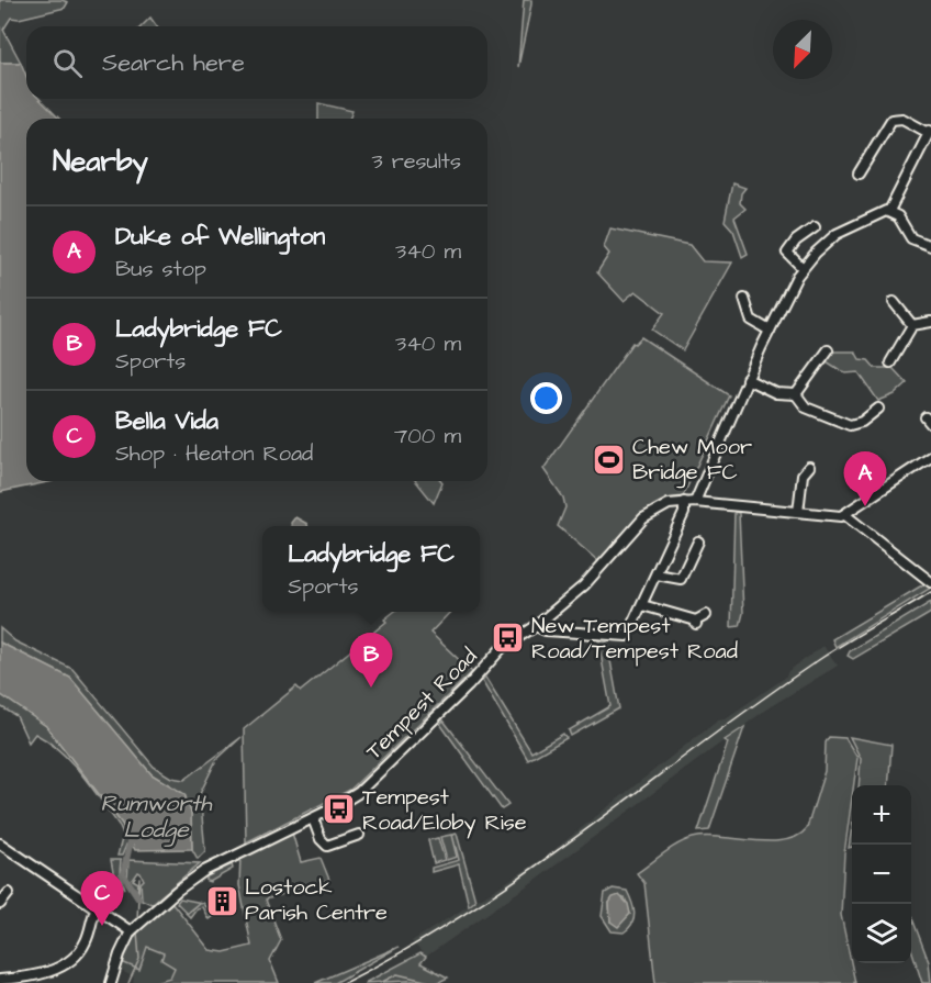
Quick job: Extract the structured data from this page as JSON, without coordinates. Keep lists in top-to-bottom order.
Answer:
{
  "streets": {
    "street": ["Tempest Road"]
  },
  "water": ["Rumworth Lodge"],
  "places": {
    "sports": ["Chew Moor Bridge FC"],
    "bus stop": ["New Tempest Road/Tempest Road", "Tempest Road/Eloby Rise"],
    "building": ["Lostock Parish Centre"]
  },
  "north": "bottom left",
  "page": {
    "search": "Search here",
    "heading": ["Nearby", "3 results"],
    "list": [
      {
        "mark": "A",
        "name": "Duke of Wellington",
        "note": "Bus stop",
        "value": "340 m"
      },
      {
        "mark": "B",
        "name": "Ladybridge FC",
        "note": "Sports",
        "value": "340 m"
      },
      {
        "mark": "C",
        "name": "Bella Vida",
        "note": "Shop · Heaton Road",
        "value": "700 m"
      }
    ],
    "pins": ["A", "B", "C"],
    "popup": ["Ladybridge FC", "Sports"],
    "map_buttons": ["+", "−"]
  }
}
